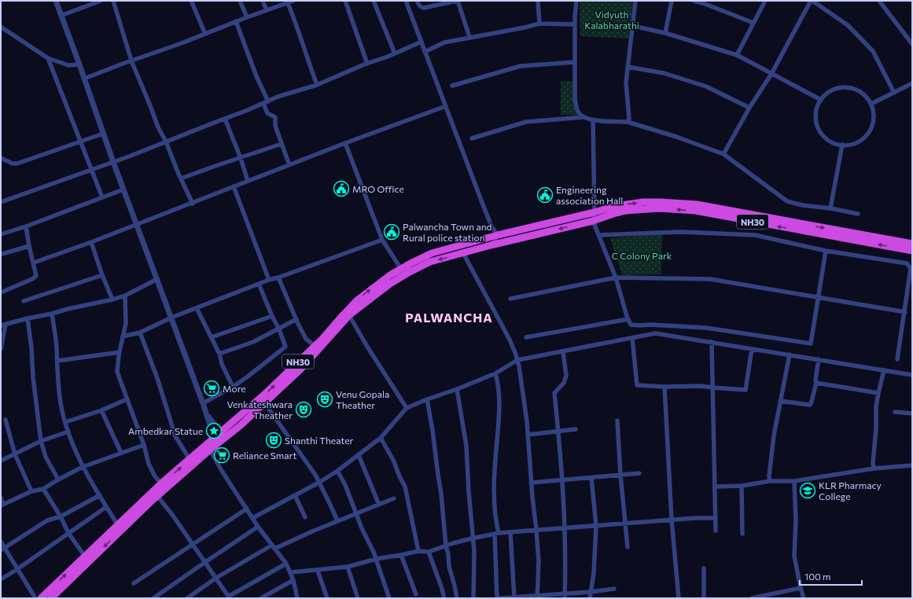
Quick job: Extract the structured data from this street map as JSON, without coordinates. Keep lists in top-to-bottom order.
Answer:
{
  "streets": {
    "highway": ["NH30"]
  },
  "districts": ["PALWANCHA"],
  "parks": ["Vidyuth Kalabharathi", "C Colony Park"],
  "places": {
    "public building": ["MRO Office", "Engineering association Hall", "Palwancha Town and Rural police station"],
    "supermarket": ["More", "Reliance Smart"],
    "theatre": ["Venu Gopala Theather", "Venkateshwara Theather", "Shanthi Theater"],
    "place": ["Ambedkar Statue"],
    "school or university": ["KLR Pharmacy College"]
  },
  "scale_bar": "100 m"
}
